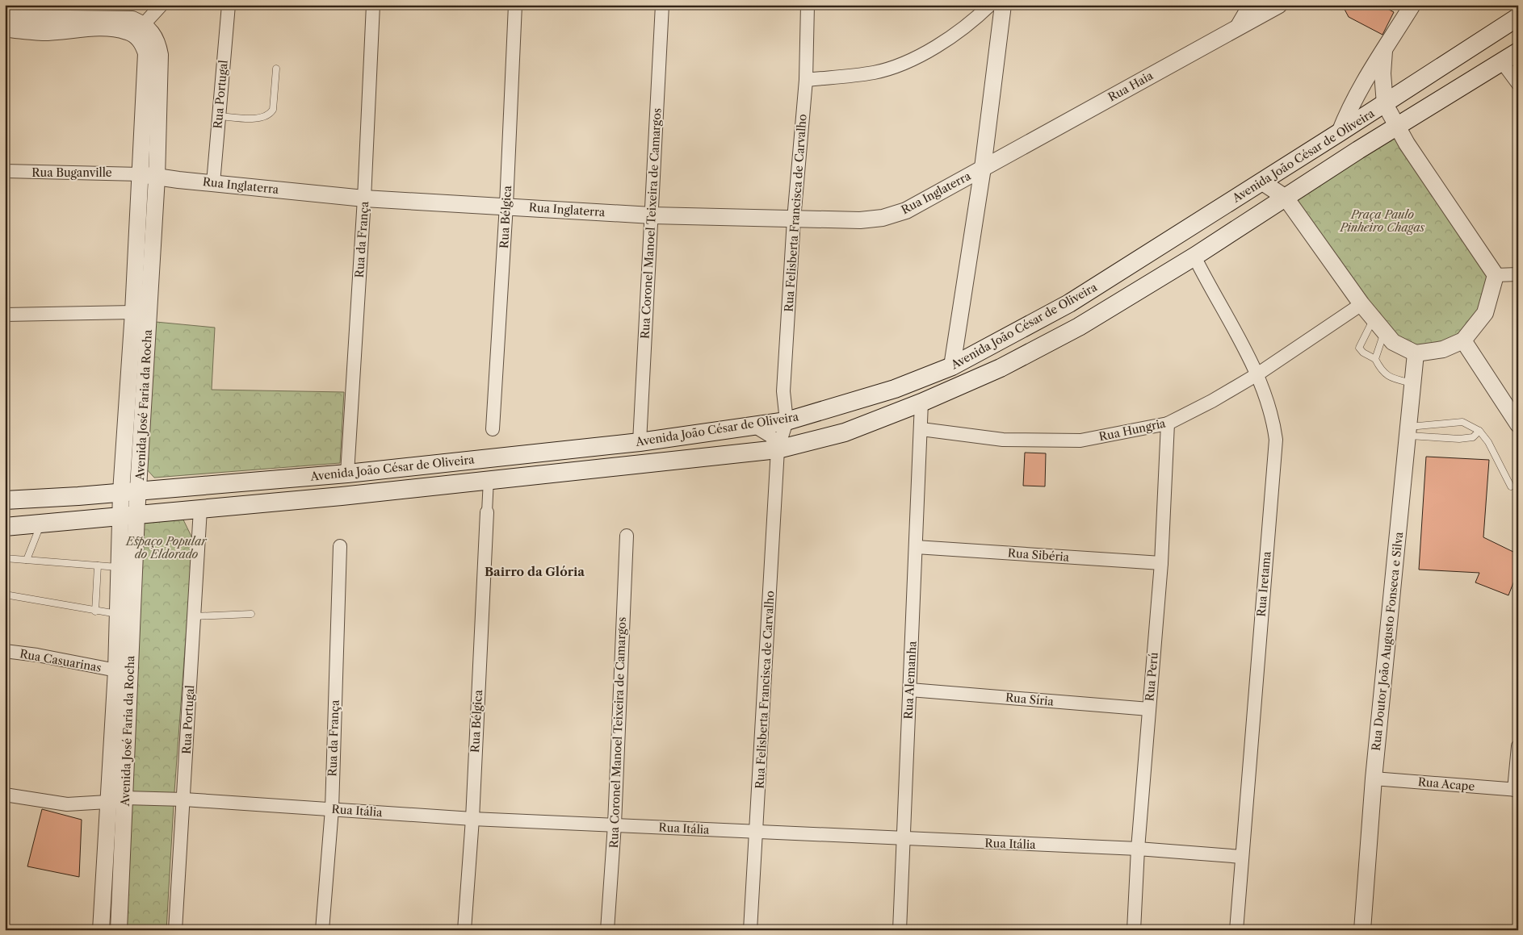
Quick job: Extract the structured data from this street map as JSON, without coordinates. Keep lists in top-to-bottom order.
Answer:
{
  "streets": {
    "main road": ["Avenida João César de Oliveira"],
    "street": [
      "Rua Haia",
      "Rua Portugal",
      "Rua Buganville",
      "Rua Inglaterra",
      "Rua Felisberta Francisca de Carvalho",
      "Rua Bélgica",
      "Rua Coronel Manoel Teixeira de Camargos",
      "Rua da França",
      "Avenida José Faria da Rocha",
      "Rua Hungria",
      "Rua Sibéria",
      "Rua Iretama",
      "Rua Doutor João Augusto Fonseca e Silva",
      "Rua Casuarinas",
      "Rua Perú",
      "Rua Alemanha",
      "Rua Síria",
      "Rua Acape",
      "Rua Itália"
    ]
  },
  "crossings": [
    ["Rua Haia", "Rua Inglaterra"],
    ["Rua Portugal", "Avenida João César de Oliveira"],
    ["Rua Portugal", "Rua Inglaterra"],
    ["Rua Portugal", "Rua Itália"],
    ["Avenida João César de Oliveira", "Rua Felisberta Francisca de Carvalho"],
    ["Avenida João César de Oliveira", "Rua Coronel Manoel Teixeira de Camargos"],
    ["Avenida João César de Oliveira", "Rua da França"],
    ["Avenida João César de Oliveira", "Avenida José Faria da Rocha"],
    ["Avenida João César de Oliveira", "Rua Iretama"],
    ["Rua Buganville", "Rua Inglaterra"],
    ["Rua Buganville", "Avenida José Faria da Rocha"],
    ["Rua Inglaterra", "Rua Felisberta Francisca de Carvalho"],
    ["Rua Inglaterra", "Rua Bélgica"],
    ["Rua Inglaterra", "Rua Coronel Manoel Teixeira de Camargos"],
    ["Rua Inglaterra", "Rua da França"],
    ["Rua Inglaterra", "Avenida José Faria da Rocha"],
    ["Rua Felisberta Francisca de Carvalho", "Rua Itália"],
    ["Rua Bélgica", "Rua Itália"],
    ["Rua Coronel Manoel Teixeira de Camargos", "Rua Itália"],
    ["Rua da França", "Rua Itália"],
    ["Avenida José Faria da Rocha", "Rua Casuarinas"],
    ["Avenida José Faria da Rocha", "Rua Itália"],
    ["Rua Hungria", "Rua Iretama"],
    ["Rua Hungria", "Rua Perú"],
    ["Rua Hungria", "Rua Alemanha"],
    ["Rua Sibéria", "Rua Perú"],
    ["Rua Sibéria", "Rua Alemanha"],
    ["Rua Iretama", "Rua Itália"],
    ["Rua Doutor João Augusto Fonseca e Silva", "Rua Acape"],
    ["Rua Perú", "Rua Síria"],
    ["Rua Perú", "Rua Itália"],
    ["Rua Alemanha", "Rua Síria"],
    ["Rua Alemanha", "Rua Itália"]
  ],
  "districts": ["Bairro da Glória"],
  "parks": ["Praça Paulo Pinheiro Chagas", "Espaço Popular do Eldorado"]
}
